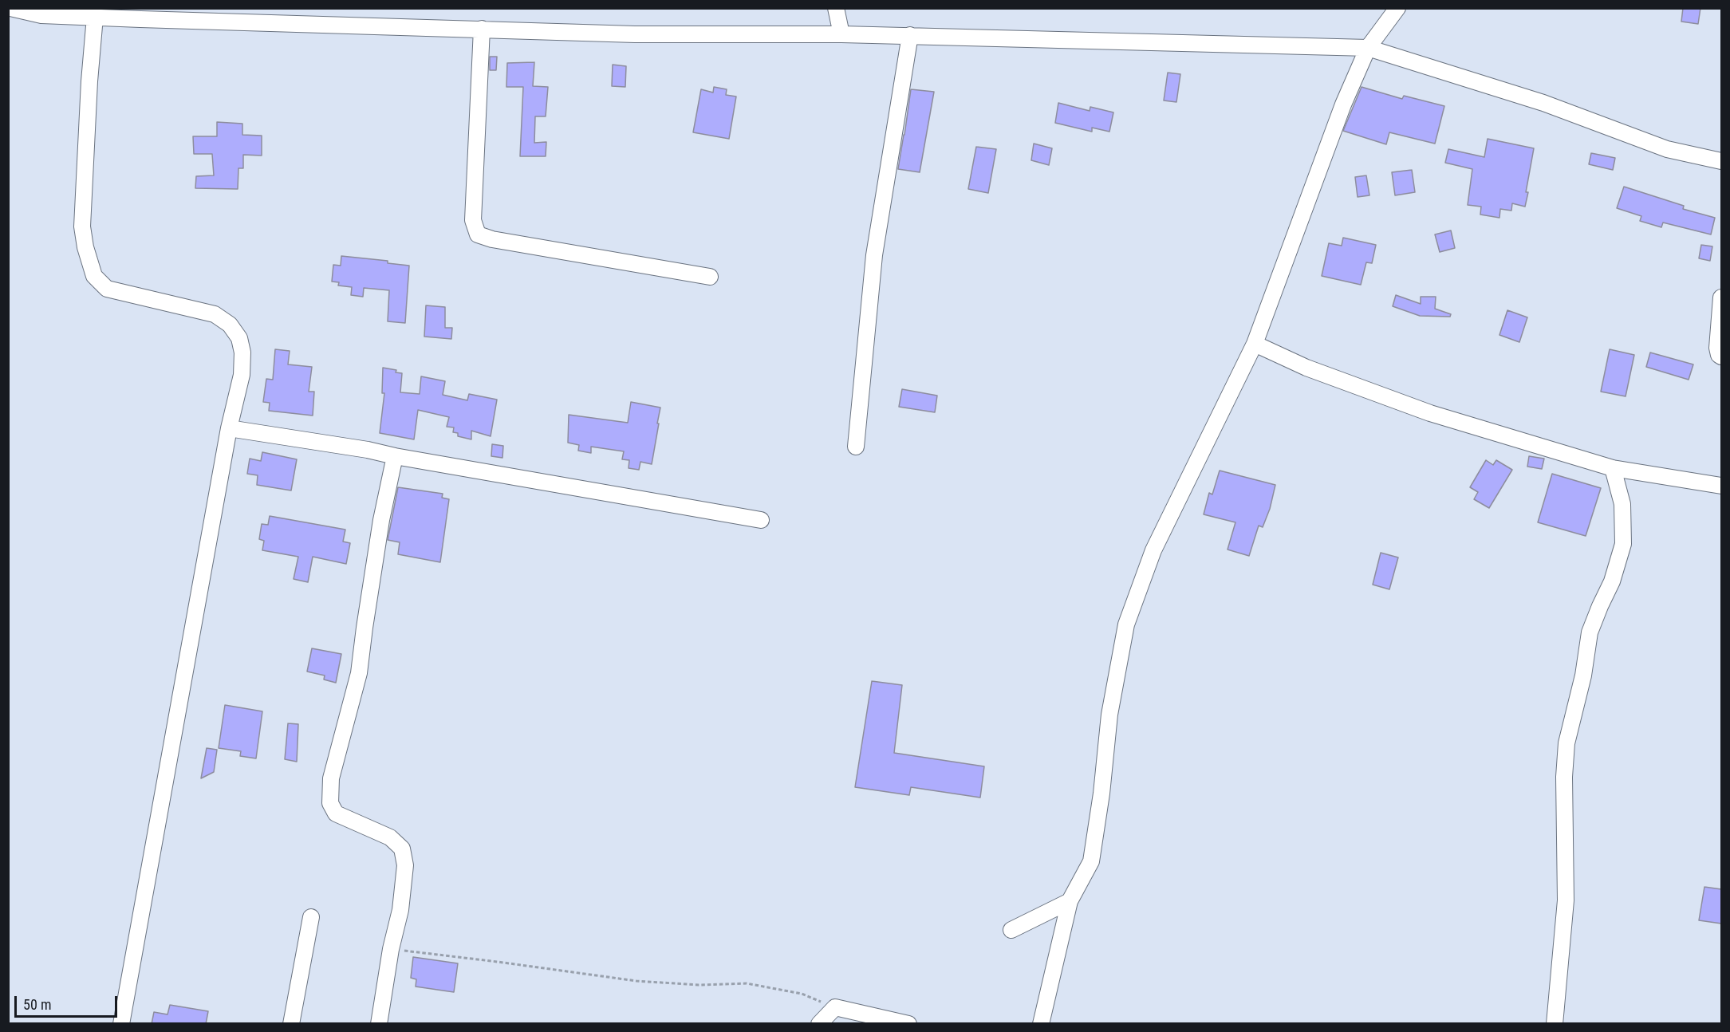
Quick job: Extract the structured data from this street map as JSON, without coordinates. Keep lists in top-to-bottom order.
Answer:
{
  "scale_bar": "50 m"
}
